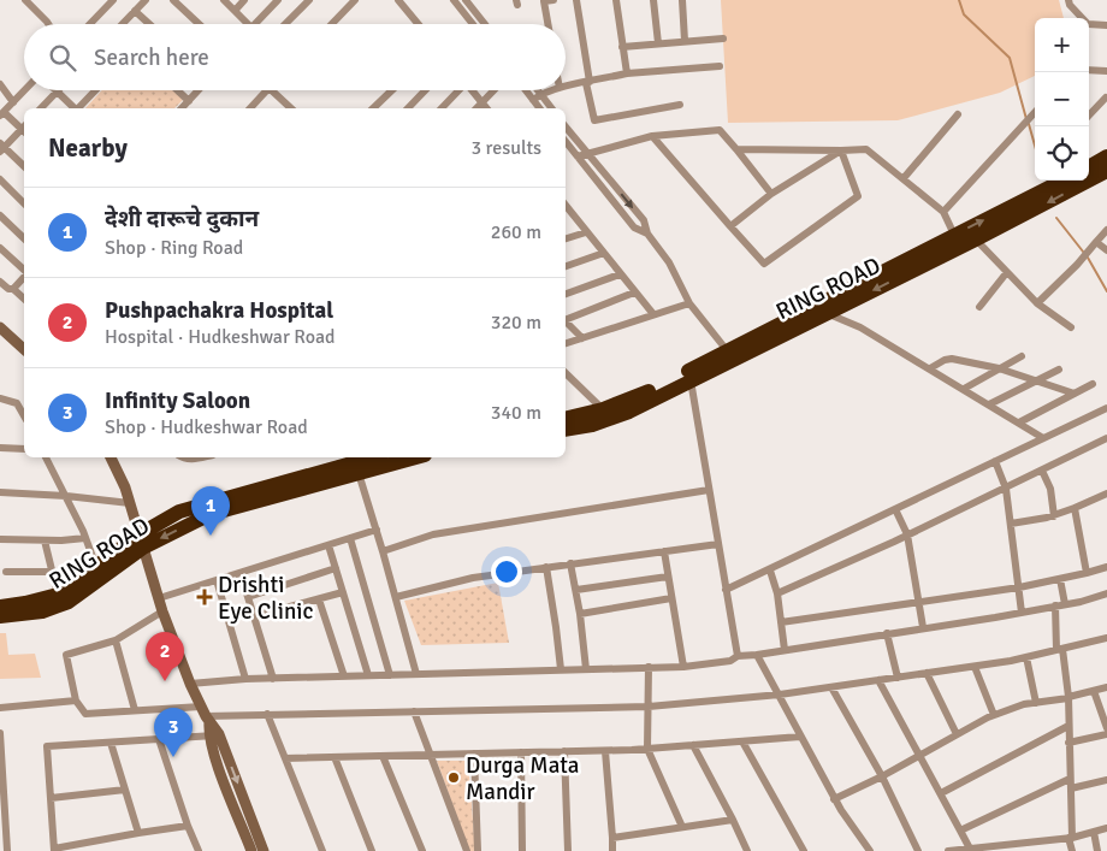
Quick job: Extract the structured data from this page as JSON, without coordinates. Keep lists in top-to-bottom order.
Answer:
{
  "streets": {
    "highway": ["RING ROAD"]
  },
  "places": {
    "health": ["Drishti Eye Clinic"],
    "other": ["Durga Mata Mandir"]
  },
  "page": {
    "map_buttons": ["+", "−"],
    "search": "Search here",
    "heading": ["Nearby", "3 results"],
    "list": [
      {
        "mark": "1",
        "name": "देशी दारूचे दुकान",
        "note": "Shop · Ring Road",
        "value": "260 m"
      },
      {
        "mark": "2",
        "name": "Pushpachakra Hospital",
        "note": "Hospital · Hudkeshwar Road",
        "value": "320 m"
      },
      {
        "mark": "3",
        "name": "Infinity Saloon",
        "note": "Shop · Hudkeshwar Road",
        "value": "340 m"
      }
    ],
    "pins": ["1", "2", "3"]
  }
}
